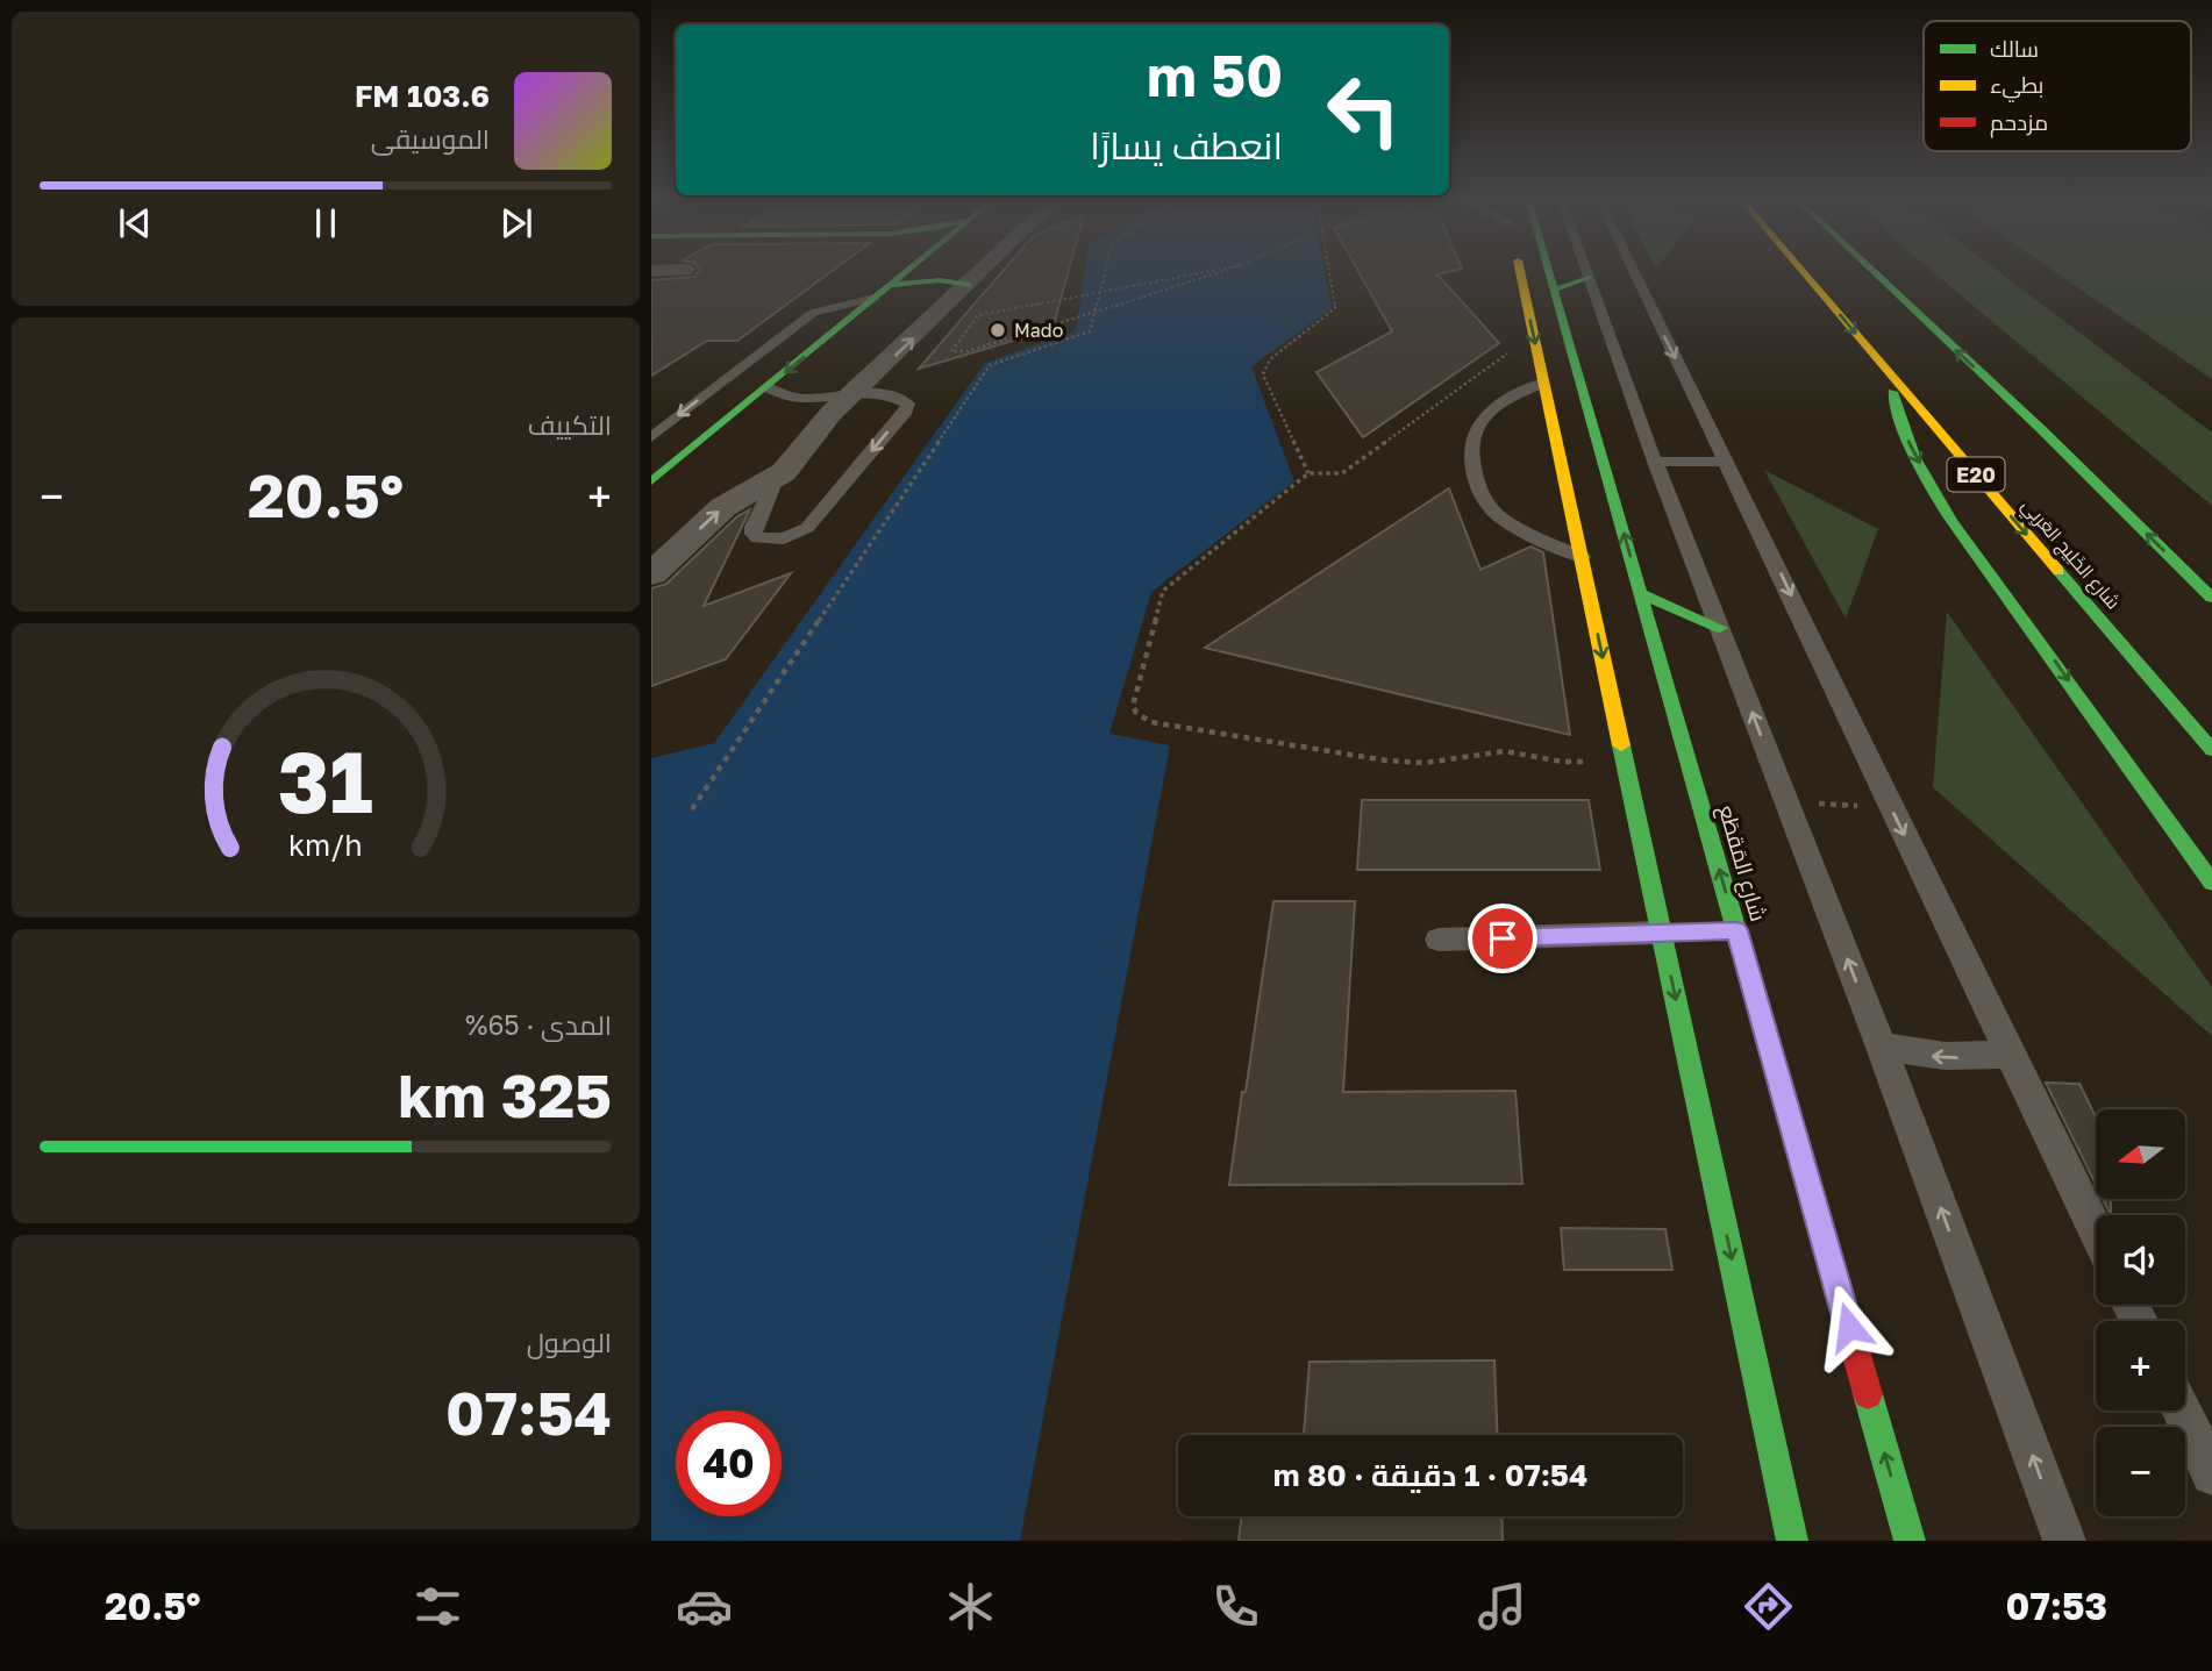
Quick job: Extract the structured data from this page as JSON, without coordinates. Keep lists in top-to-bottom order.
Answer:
{
  "streets": {
    "main road": ["E20", "شارع الخَلِيج العَربِي", "شارع المَقطَع"]
  },
  "places": ["Mado"],
  "legend": ["سالك", "بطيء", "مزدحم"],
  "north": "left",
  "page": {
    "turn": ["50 m", "انعطف يسارًا"],
    "song": ["103.6 FM", "الموسيقى"],
    "tile": [
      "التكييف",
      ["المدى · 65%", "325 km"],
      ["الوصول", "07:54"]
    ],
    "heat": ["−", "20.5°", "+"],
    "map_buttons": ["+", "−"],
    "limit": "40",
    "trip": "07:54 · 1 دقيقة · 80 m",
    "tabs": ["07:53", "20.5°"],
    "gauge": ["31", "km/h"]
  }
}
